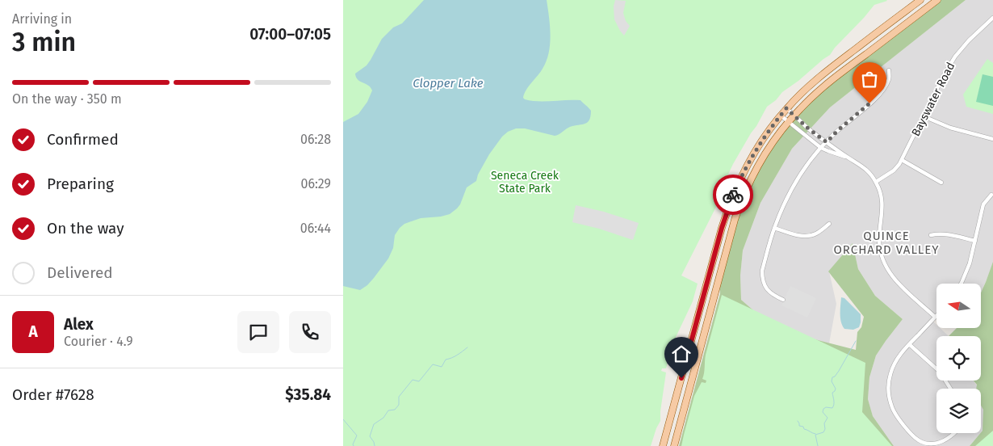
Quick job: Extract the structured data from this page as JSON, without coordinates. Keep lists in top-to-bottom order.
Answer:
{
  "streets": {
    "street": ["Bayswater Road"]
  },
  "districts": ["QUINCE ORCHARD VALLEY"],
  "water": ["Clopper Lake"],
  "parks": ["Seneca Creek State Park"],
  "north": "left",
  "page": {
    "heading": ["3 min", "Arriving in", "07:00–07:05"],
    "panel": [
      "Alex",
      "Courier · 4.9",
      "Order #7628",
      "$35.84"
    ],
    "bar": "On the way · 350 m",
    "list": [
      ["Confirmed", "06:28"],
      ["Preparing", "06:29"],
      ["On the way", "06:44"],
      "Delivered"
    ],
    "round": "A"
  }
}
